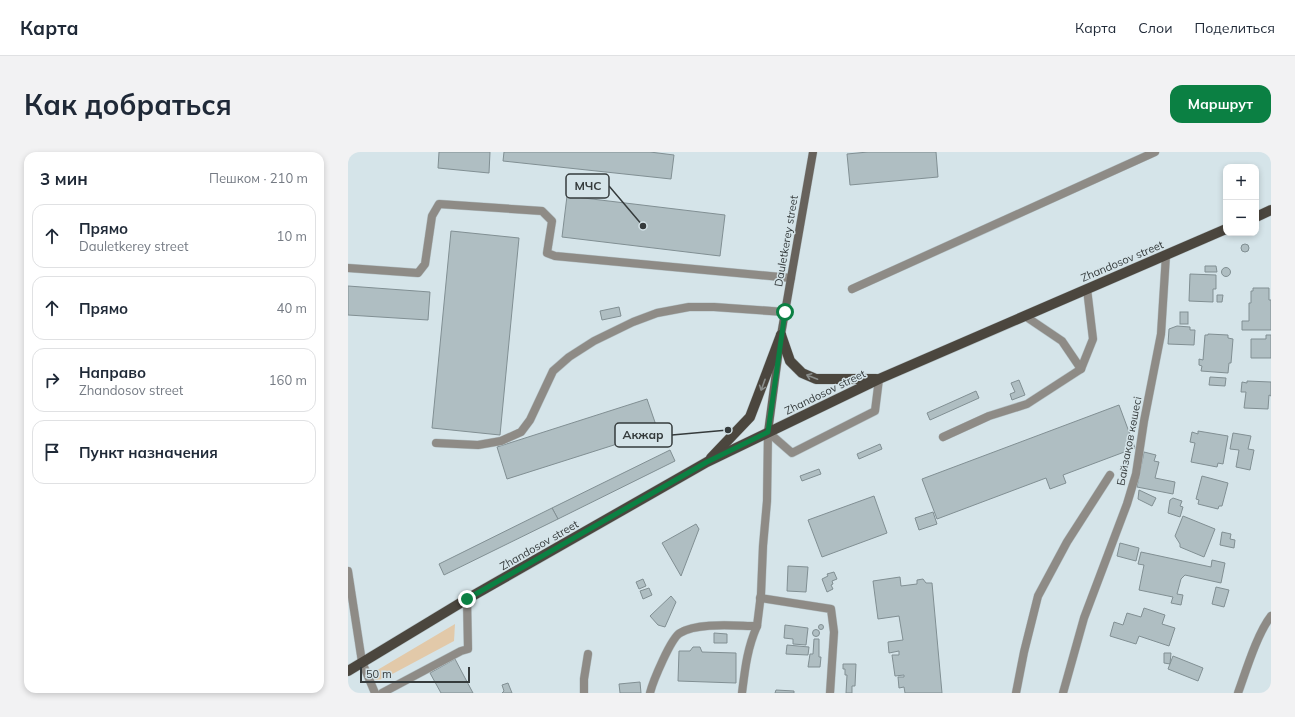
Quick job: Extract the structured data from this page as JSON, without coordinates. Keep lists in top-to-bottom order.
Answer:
{
  "streets": {
    "main road": ["Dauletkerey street", "Zhandosov street"],
    "street": ["Байзақов көшесі"]
  },
  "crossings": [
    ["Dauletkerey street", "Zhandosov street"],
    ["Zhandosov street", "Байзақов көшесі"]
  ],
  "places": ["МЧС", "Акжар"],
  "scale_bar": "50 m",
  "page": {
    "header": "Карта",
    "nav": ["Карта", "Слои", "Поделиться"],
    "buttons": "Маршрут",
    "title": "Как добраться",
    "heading": ["3 мин", "Пешком · 210 m"],
    "map_buttons": ["+", "−"],
    "list": [
      ["Прямо", "Dauletkerey street", "10 m"],
      ["Прямо", "40 m"],
      ["Направо", "Zhandosov street", "160 m"],
      "Пункт назначения"
    ],
    "scale": "50 m"
  }
}
